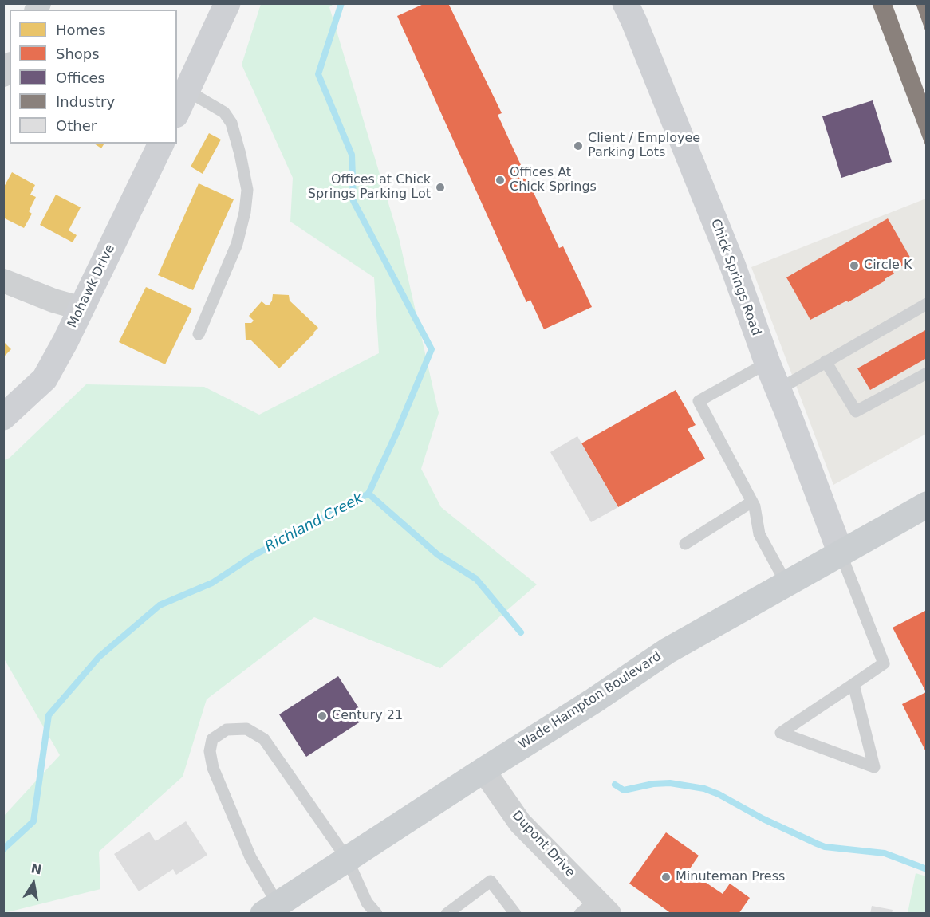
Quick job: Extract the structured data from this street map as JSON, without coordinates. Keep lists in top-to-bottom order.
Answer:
{
  "streets": {
    "main road": ["Wade Hampton Boulevard"],
    "street": ["Chick Springs Road", "Mohawk Drive", "Dupont Drive"]
  },
  "crossings": [
    ["Chick Springs Road", "Wade Hampton Boulevard"],
    ["Wade Hampton Boulevard", "Dupont Drive"]
  ],
  "water": ["Richland Creek"],
  "places": [
    "Client / Employee Parking Lots",
    "Offices At Chick Springs",
    "Offices at Chick Springs Parking Lot",
    "Circle K",
    "Century 21",
    "Minuteman Press"
  ],
  "legend": [
    "Homes",
    "Shops",
    "Offices",
    "Industry",
    "Other"
  ],
  "north": "top"
}
